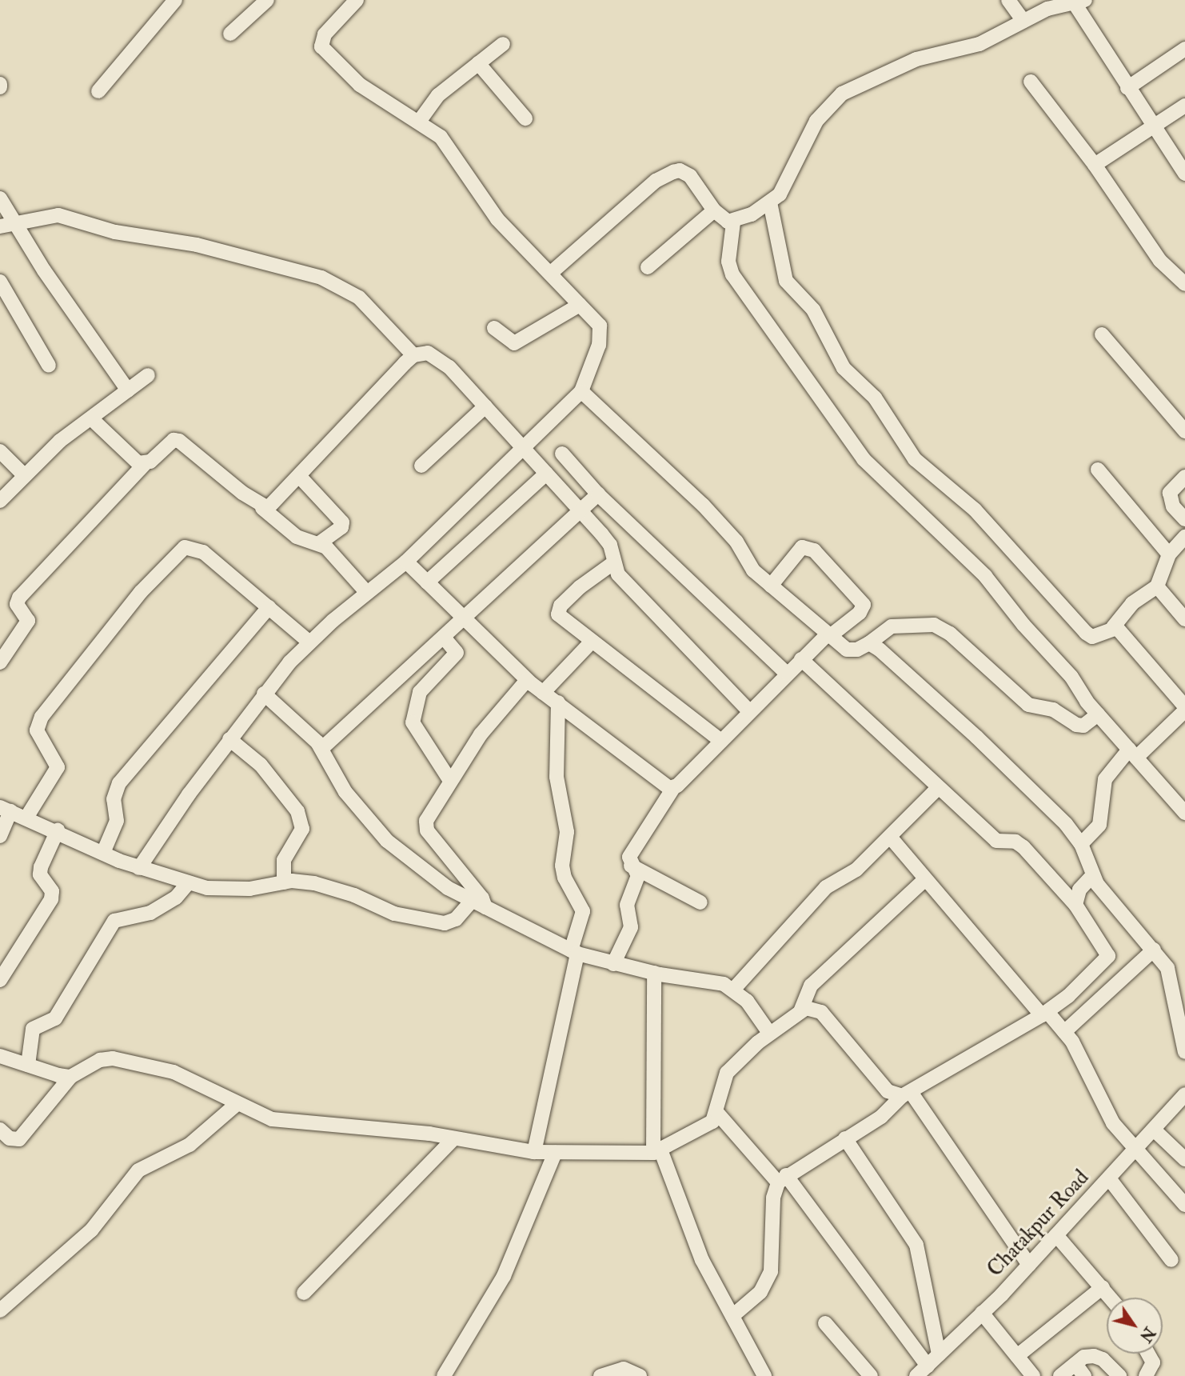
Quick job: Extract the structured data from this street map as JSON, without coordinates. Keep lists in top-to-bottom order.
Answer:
{
  "streets": {
    "street": ["Chatakpur Road"]
  },
  "north": "bottom right"
}
